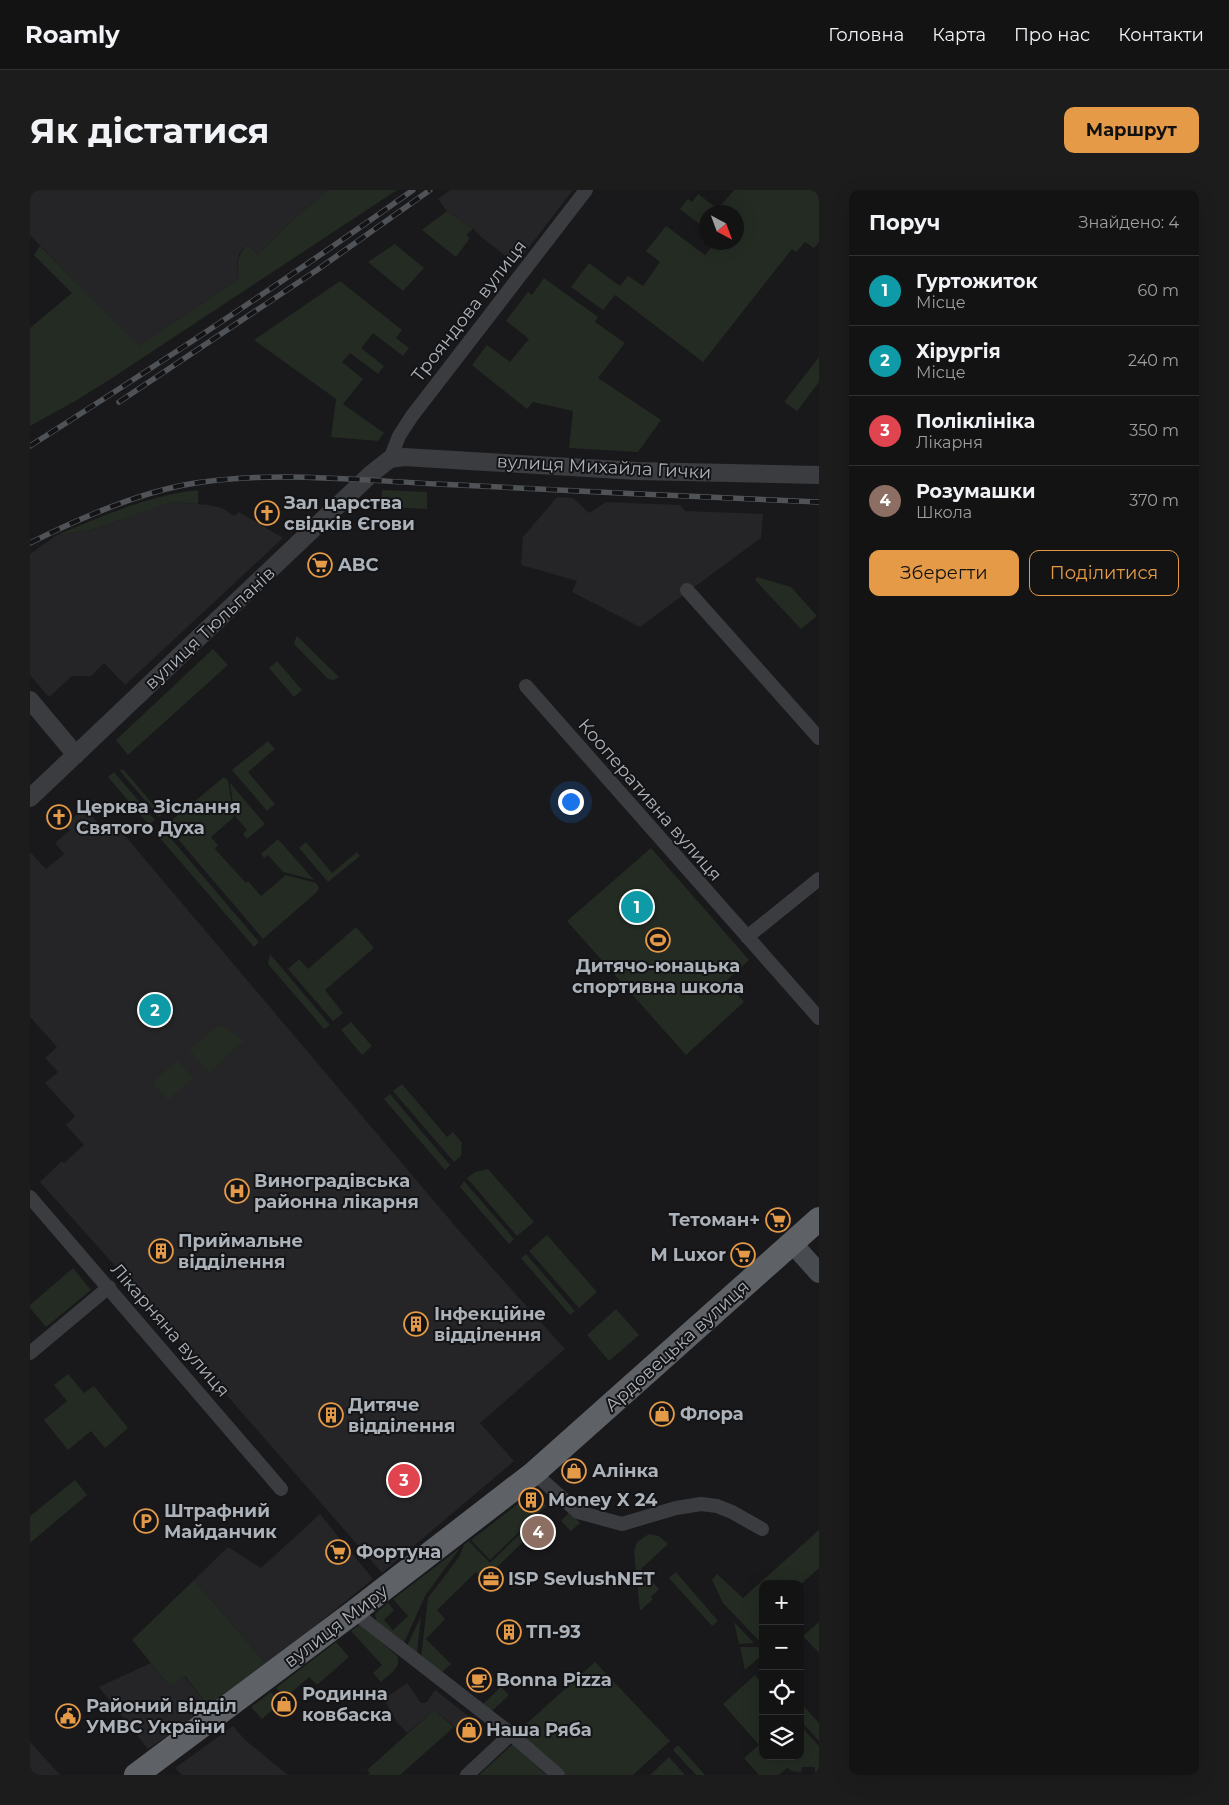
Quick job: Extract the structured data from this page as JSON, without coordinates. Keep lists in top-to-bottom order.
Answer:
{
  "streets": {
    "highway": ["Ардовецька вулиця", "вулиця Миру"],
    "street": [
      "Трояндова вулиця",
      "вулиця Михайла Гички",
      "вулиця Тюльпанів",
      "Кооперативна вулиця",
      "Лікарняна вулиця"
    ]
  },
  "crossings": [
    ["Трояндова вулиця", "вулиця Михайла Гички"],
    ["Трояндова вулиця", "вулиця Тюльпанів"],
    ["вулиця Михайла Гички", "вулиця Тюльпанів"],
    ["Ардовецька вулиця", "вулиця Миру"]
  ],
  "places": {
    "church": ["Зал царства свідків Єгови", "Церква Зіслання Святого Духа"],
    "supermarket": [
      "ABC",
      "Тетоман+",
      "M Luxor",
      "Фортуна"
    ],
    "sports": ["Дитячо-юнацька спортивна школа"],
    "hospital": ["Виноградівська районна лікарня"],
    "building": [
      "Приймальне відділення",
      "Інфекційне відділення",
      "Дитяче відділення",
      "Money X 24",
      "ТП-93"
    ],
    "shop": [
      "Флора",
      "Алінка",
      "Родинна ковбаска",
      "Наша Ряба"
    ],
    "parking": ["Штрафний Майданчик"],
    "office": ["ISP SevlushNET"],
    "cafe": ["Bonna Pizza"],
    "public building": ["Районий відділ УМВС України"]
  },
  "north": "bottom right",
  "page": {
    "header": "Roamly",
    "nav": [
      "Головна",
      "Карта",
      "Про нас",
      "Контакти"
    ],
    "buttons": [
      "Маршрут",
      ["Зберегти", "Поділитися"]
    ],
    "title": "Як дістатися",
    "heading": ["Поруч", "Знайдено: 4"],
    "list": [
      {
        "mark": "1",
        "name": "Гуртожиток",
        "note": "Місце",
        "value": "60 m"
      },
      {
        "mark": "2",
        "name": "Хірургія",
        "note": "Місце",
        "value": "240 m"
      },
      {
        "mark": "3",
        "name": "Поліклініка",
        "note": "Лікарня",
        "value": "350 m"
      },
      {
        "mark": "4",
        "name": "Розумашки",
        "note": "Школа",
        "value": "370 m"
      }
    ],
    "pins": [
      "1",
      "2",
      "3",
      "4"
    ],
    "map_buttons": ["+", "−"]
  }
}
